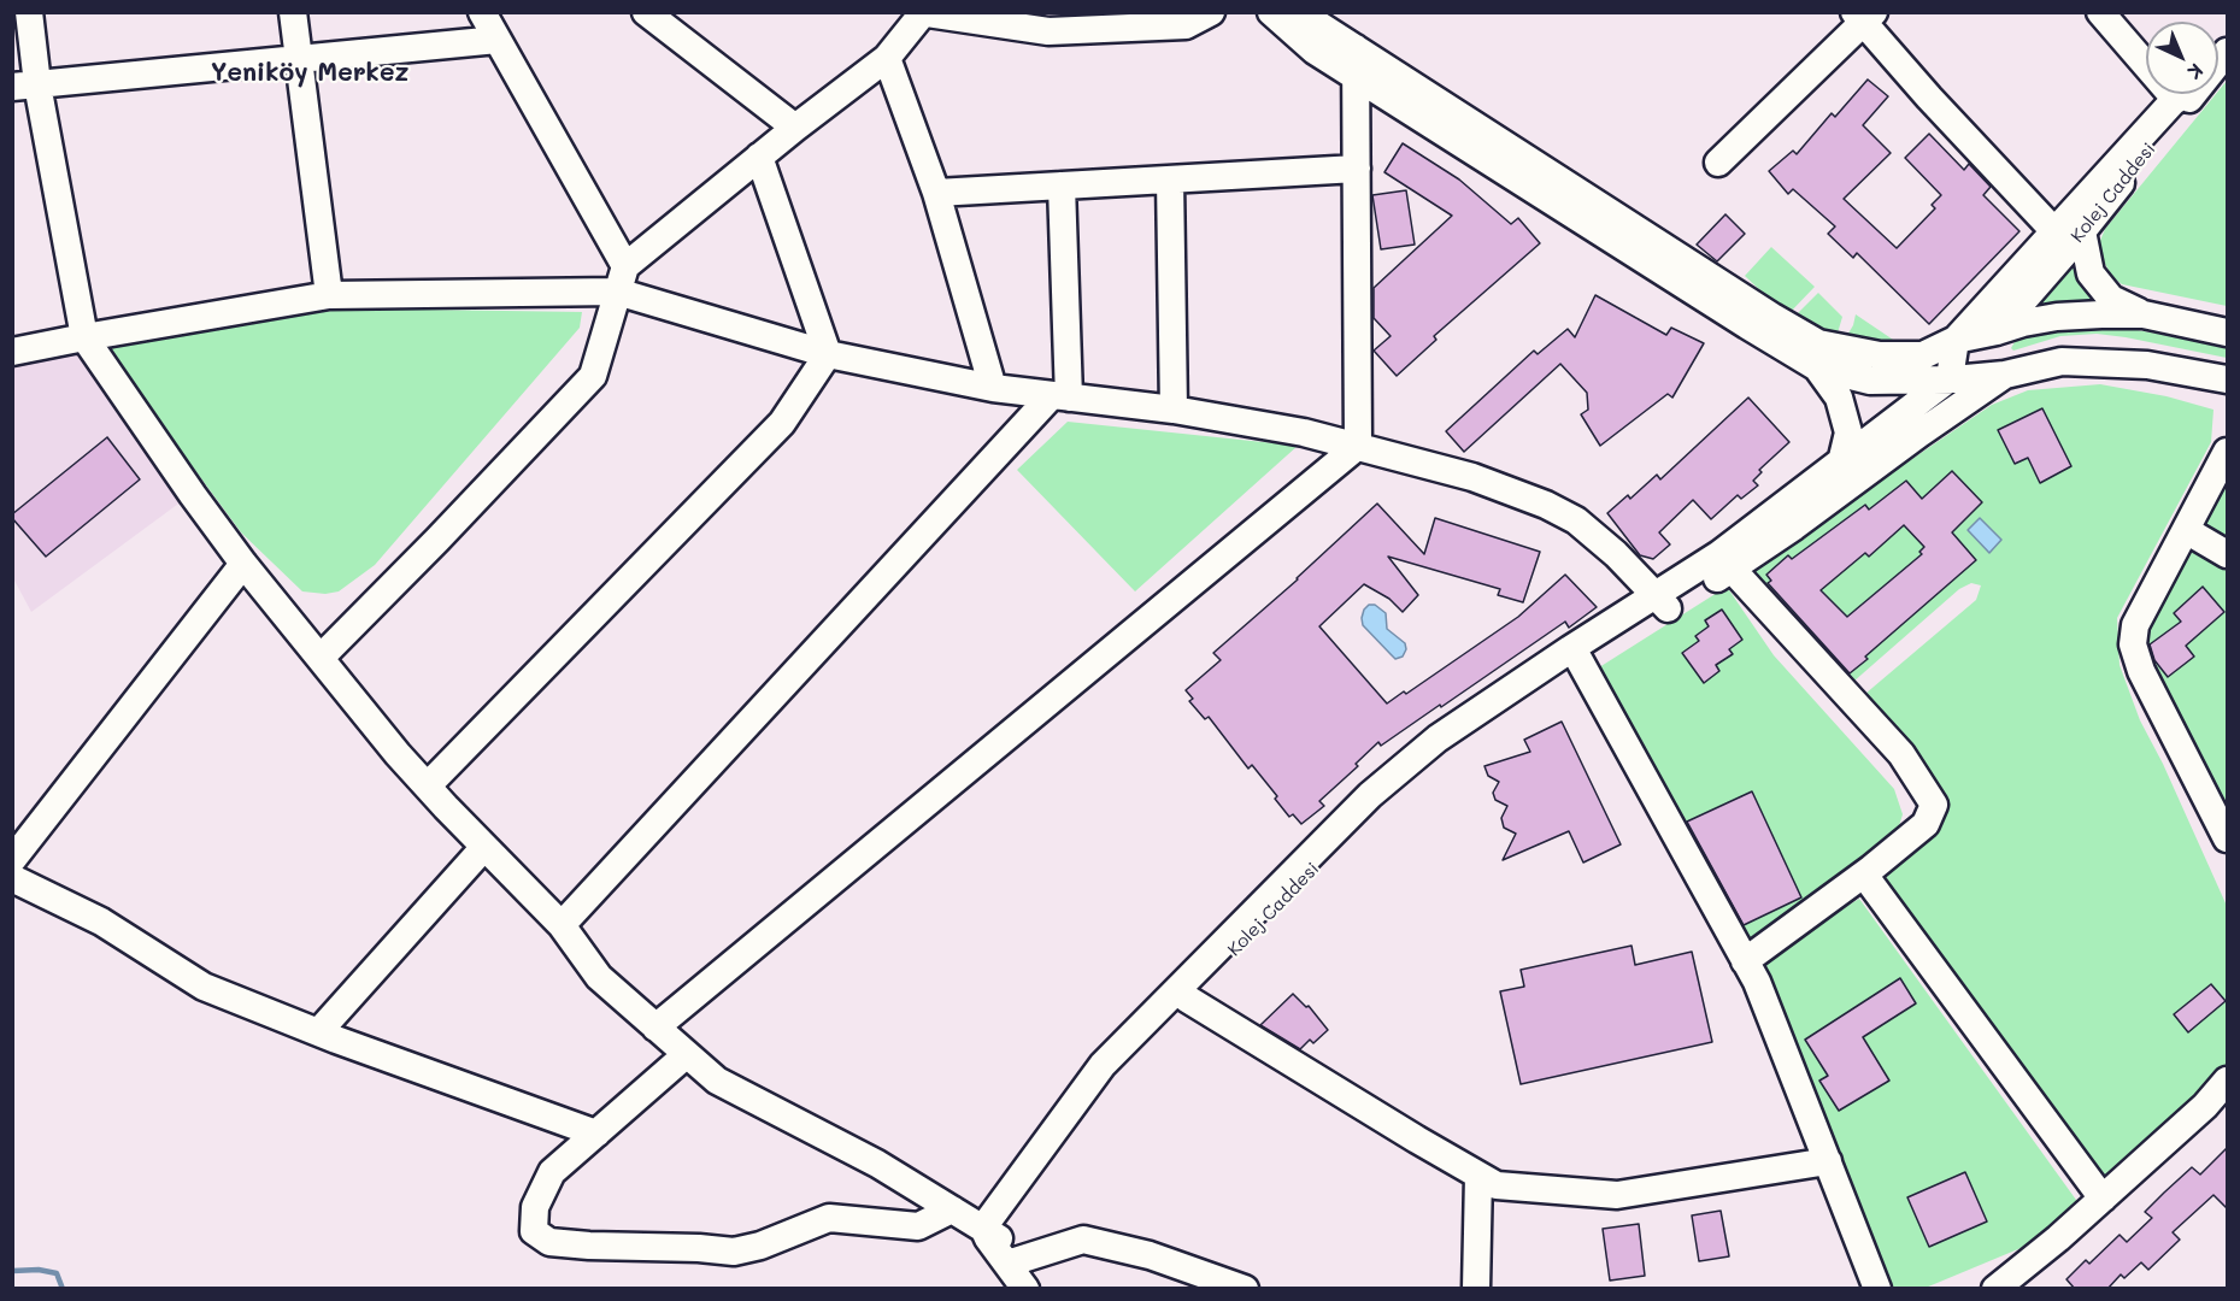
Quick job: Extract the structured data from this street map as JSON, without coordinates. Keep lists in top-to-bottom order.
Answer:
{
  "streets": {
    "street": ["Kolej Caddesi"]
  },
  "districts": ["Yeniköy Merkez"],
  "north": "bottom right"
}
